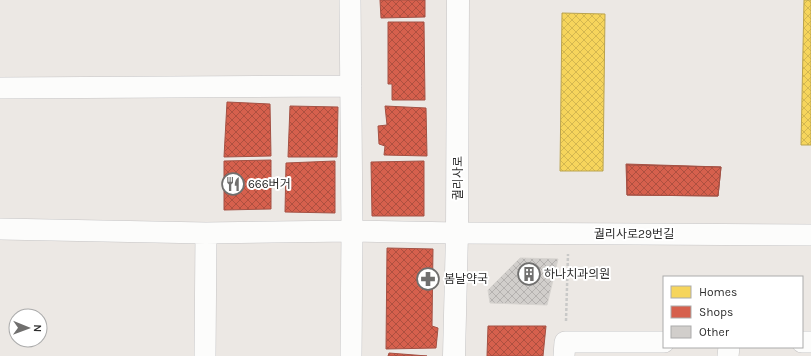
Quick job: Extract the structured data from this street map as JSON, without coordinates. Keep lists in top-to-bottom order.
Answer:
{
  "streets": {
    "street": ["궐리사로", "궐리사로29번길"]
  },
  "crossings": [
    ["궐리사로", "궐리사로29번길"]
  ],
  "places": {
    "restaurant": ["666버거"],
    "building": ["하나치과의원"],
    "pharmacy": ["봄날약국"]
  },
  "legend": ["Homes", "Shops", "Other"],
  "north": "right"
}
